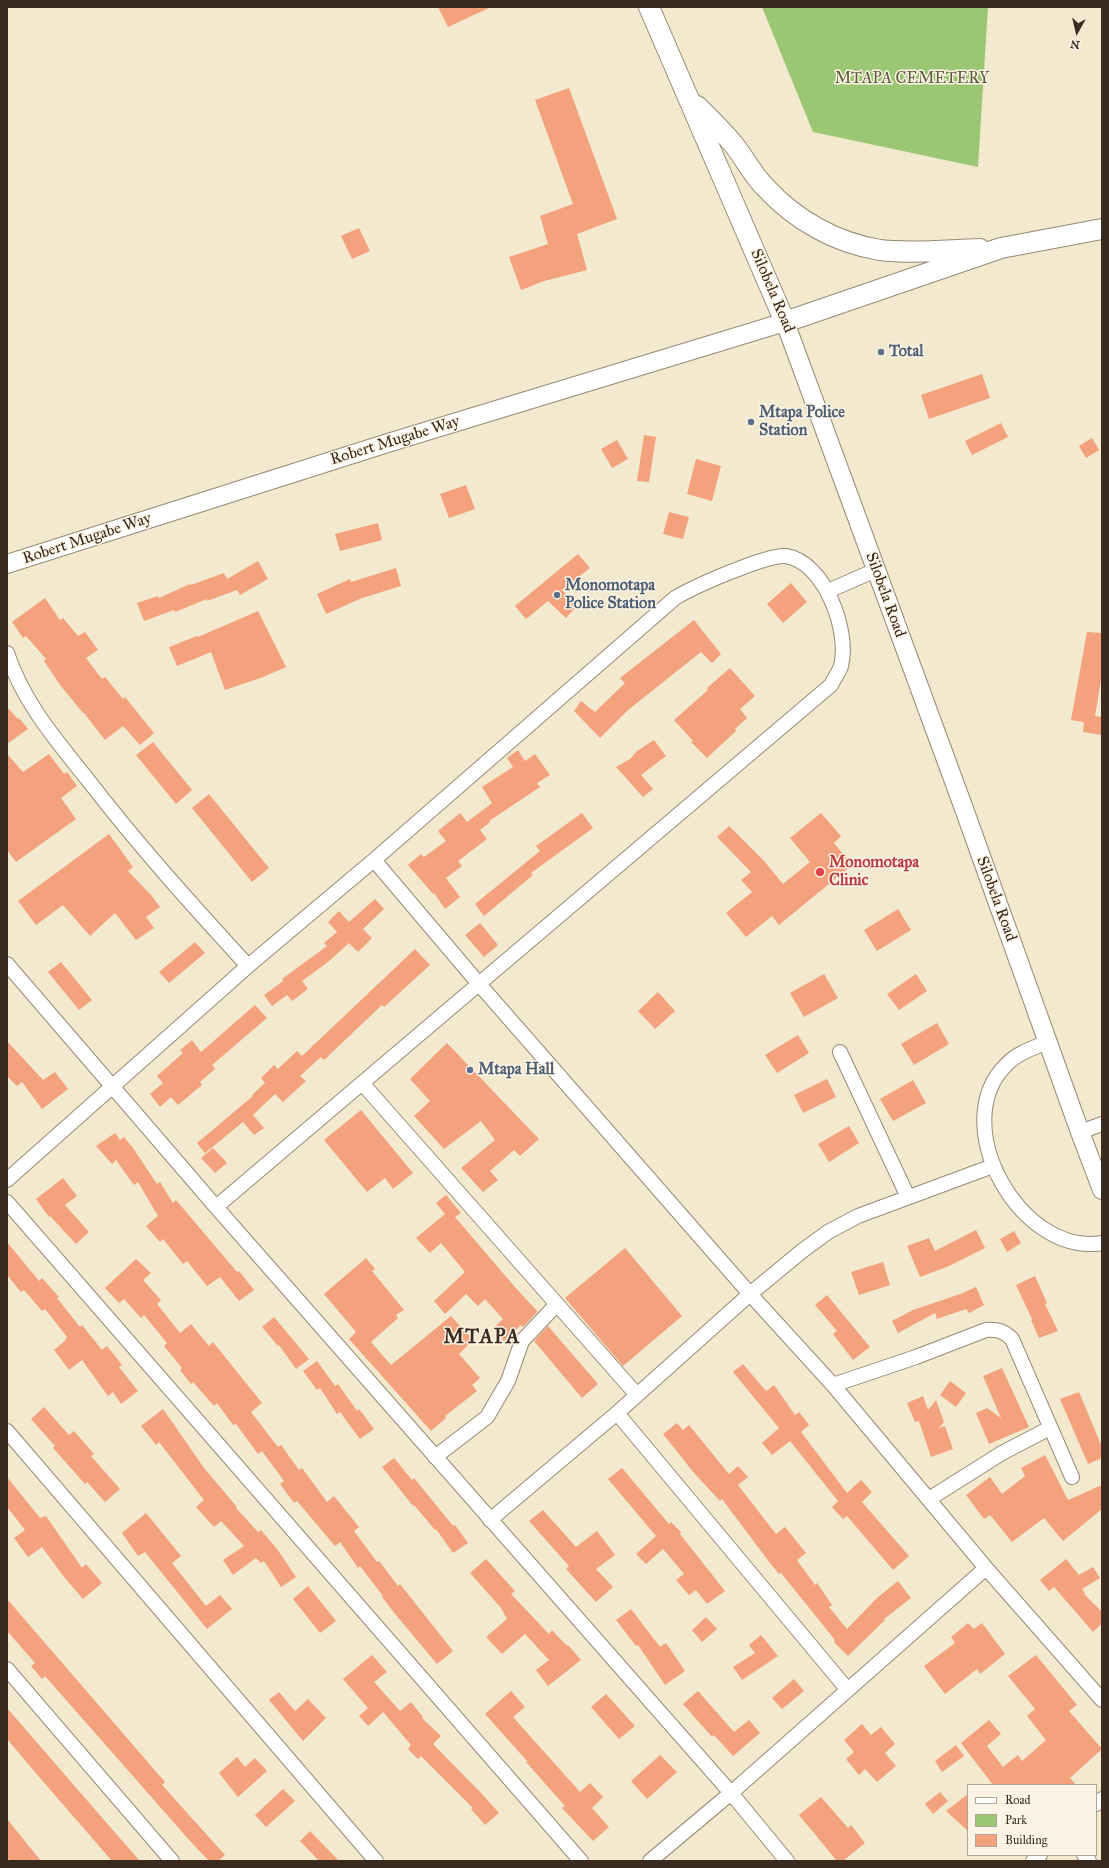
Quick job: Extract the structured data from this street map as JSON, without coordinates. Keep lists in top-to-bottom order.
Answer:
{
  "streets": {
    "main road": ["Silobela Road"],
    "street": ["Robert Mugabe Way"]
  },
  "crossings": [
    ["Silobela Road", "Robert Mugabe Way"]
  ],
  "districts": ["MTAPA"],
  "parks": ["MTAPA CEMETERY"],
  "places": [
    "Total",
    "Mtapa Police Station",
    "Monomotapa Police Station",
    "Monomotapa Clinic",
    "Mtapa Hall"
  ],
  "legend": ["Road", "Park", "Building"],
  "north": "bottom"
}
